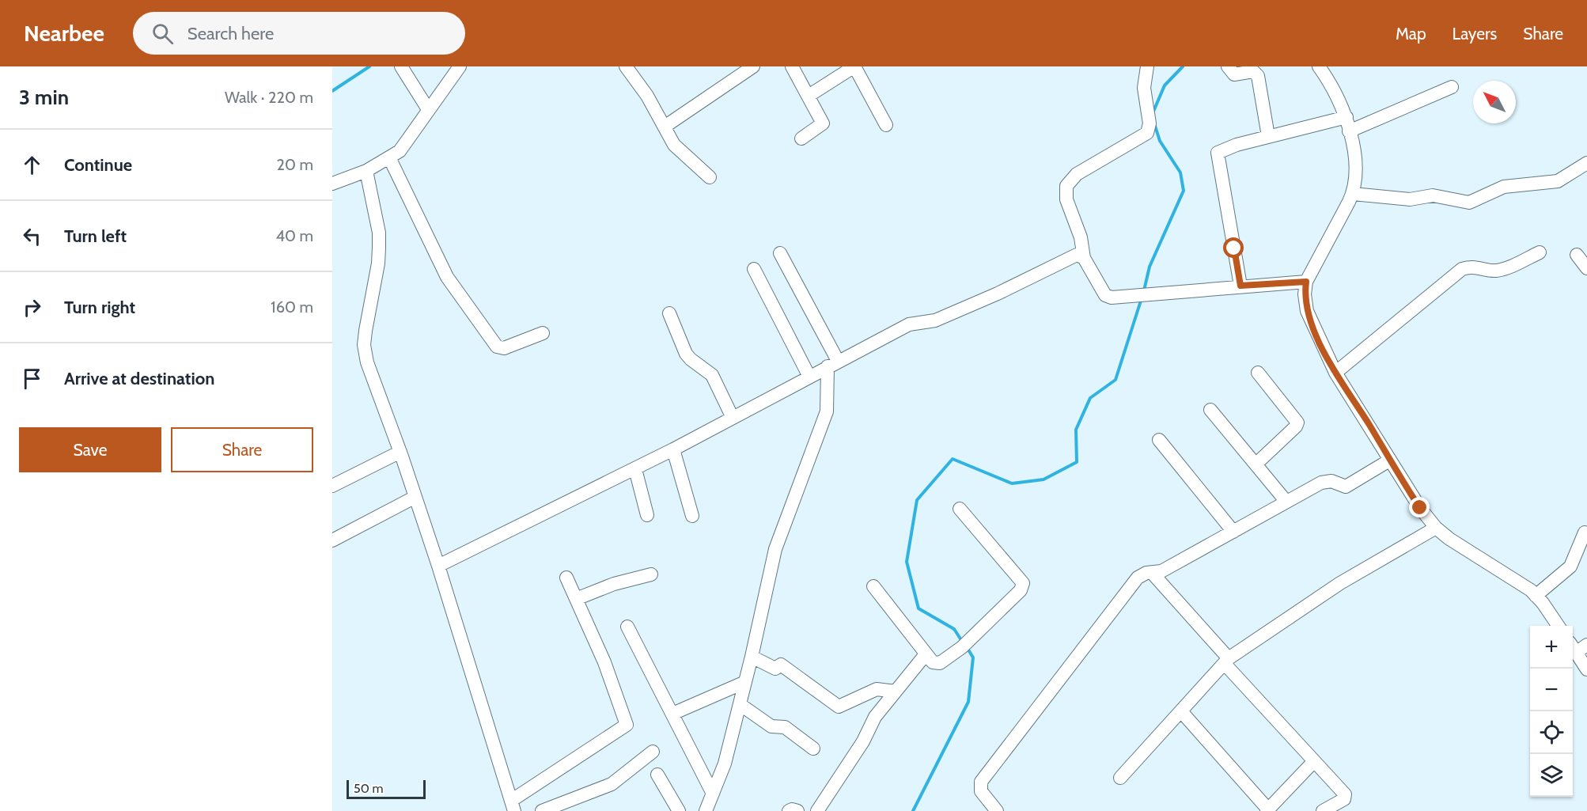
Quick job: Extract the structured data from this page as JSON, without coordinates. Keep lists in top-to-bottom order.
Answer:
{
  "scale_bar": "50 m",
  "north": "top left",
  "page": {
    "header": "Nearbee",
    "search": "Search here",
    "nav": ["Map", "Layers", "Share"],
    "heading": ["3 min", "Walk · 220 m"],
    "list": [
      ["Continue", "20 m"],
      ["Turn left", "40 m"],
      ["Turn right", "160 m"],
      "Arrive at destination"
    ],
    "buttons": ["Save", "Share"],
    "map_buttons": ["+", "−"],
    "scale": "50 m"
  }
}
